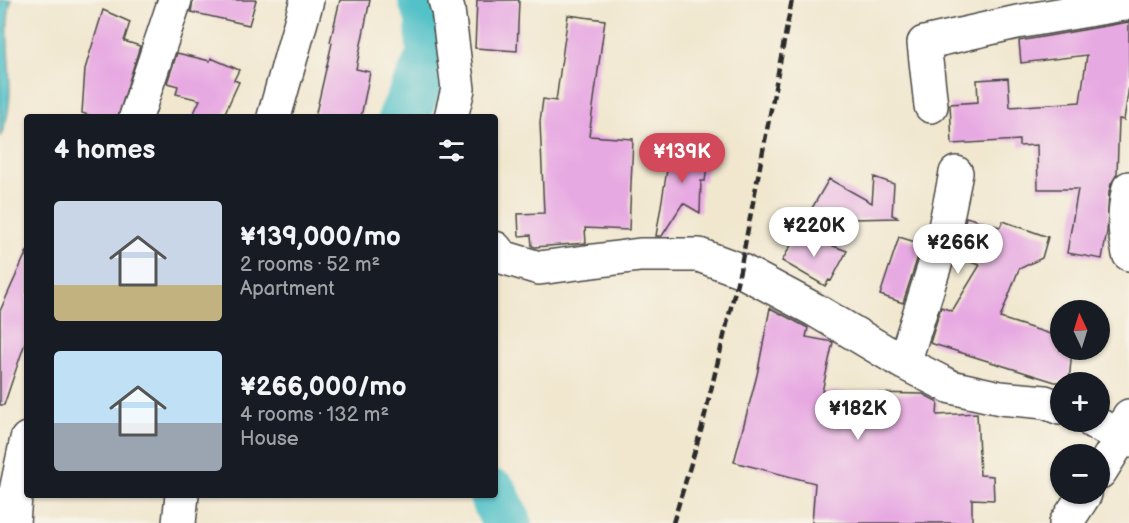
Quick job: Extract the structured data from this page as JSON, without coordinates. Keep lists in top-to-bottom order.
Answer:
{
  "north": "top",
  "page": {
    "heading": "4 homes",
    "price": [
      "¥139K",
      "¥220K",
      "¥266K",
      "¥182K"
    ],
    "list": [
      {
        "name": "¥139,000/mo",
        "note": "2 rooms · 52 m² · Apartment"
      },
      {
        "name": "¥266,000/mo",
        "note": "4 rooms · 132 m² · House"
      }
    ],
    "map_buttons": ["+", "−"]
  }
}
